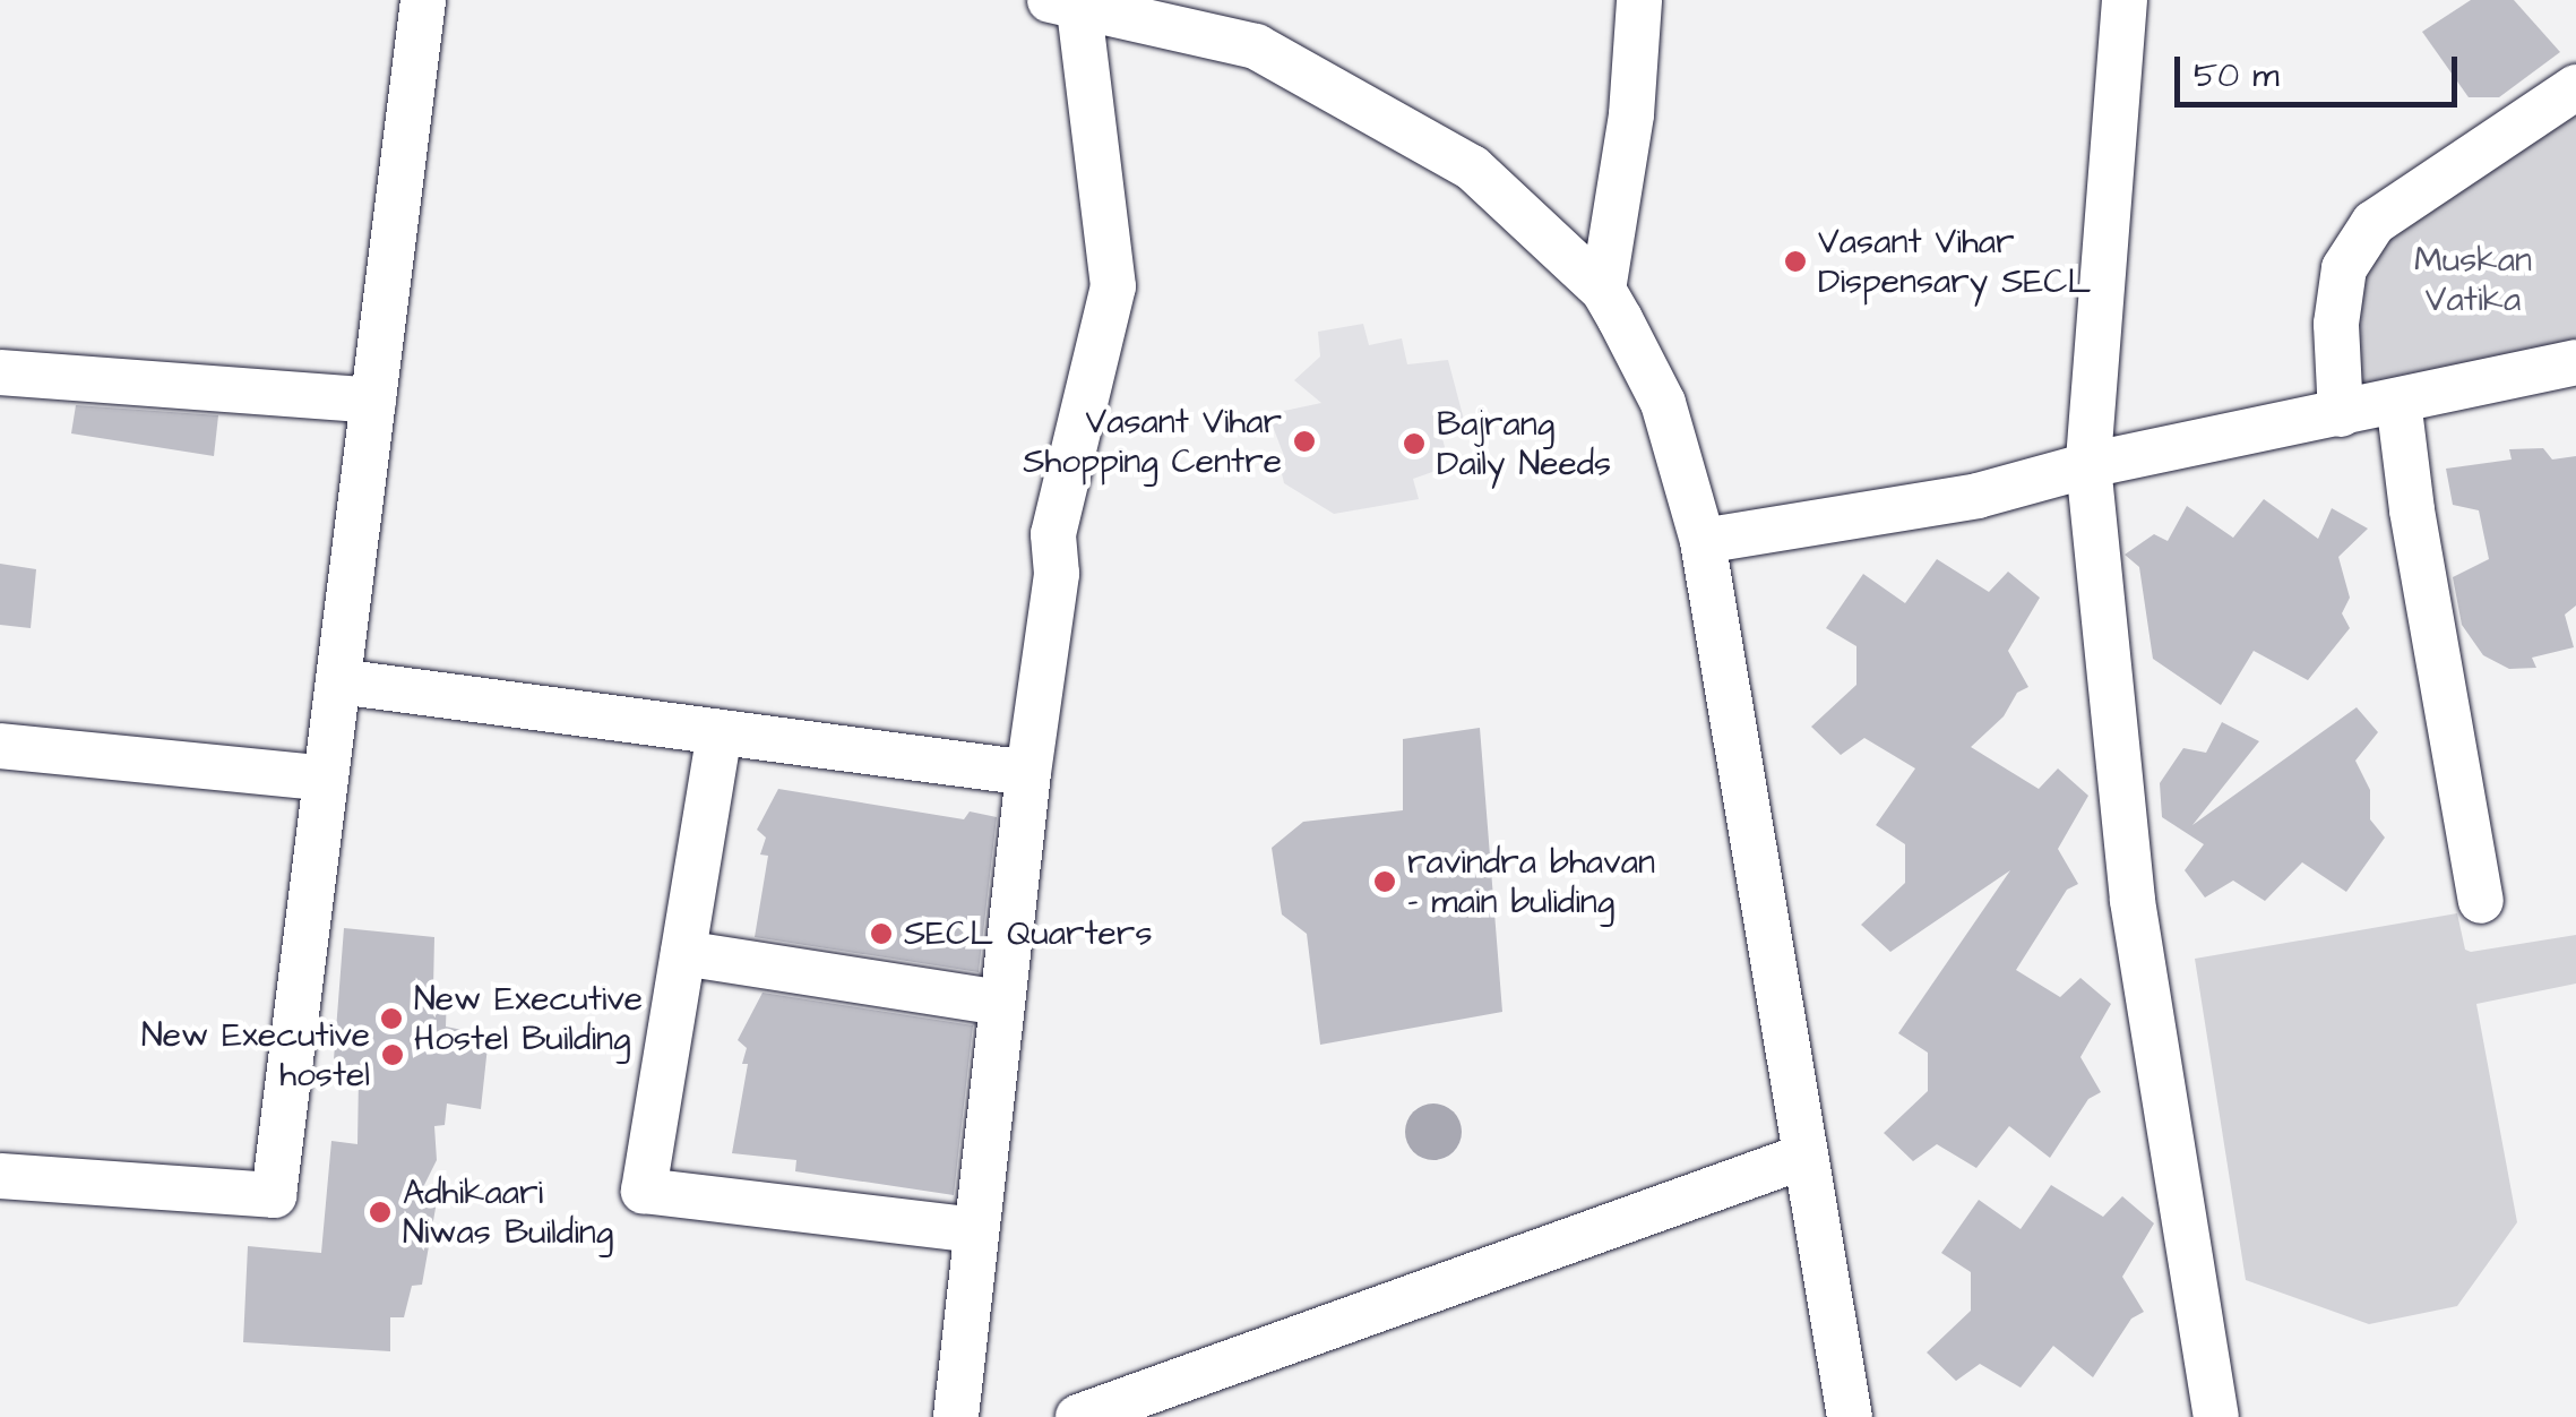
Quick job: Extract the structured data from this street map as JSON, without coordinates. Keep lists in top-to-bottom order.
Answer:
{
  "parks": ["Muskan Vatika"],
  "places": [
    "Vasant Vihar Dispensary SECL",
    "Vasant Vihar Shopping Centre",
    "Bajrang Daily Needs",
    "ravindra bhavan - main buliding",
    "SECL Quarters",
    "New Executive Hostel Building",
    "New Executive hostel",
    "Adhikaari Niwas Building"
  ],
  "scale_bar": "50 m"
}
